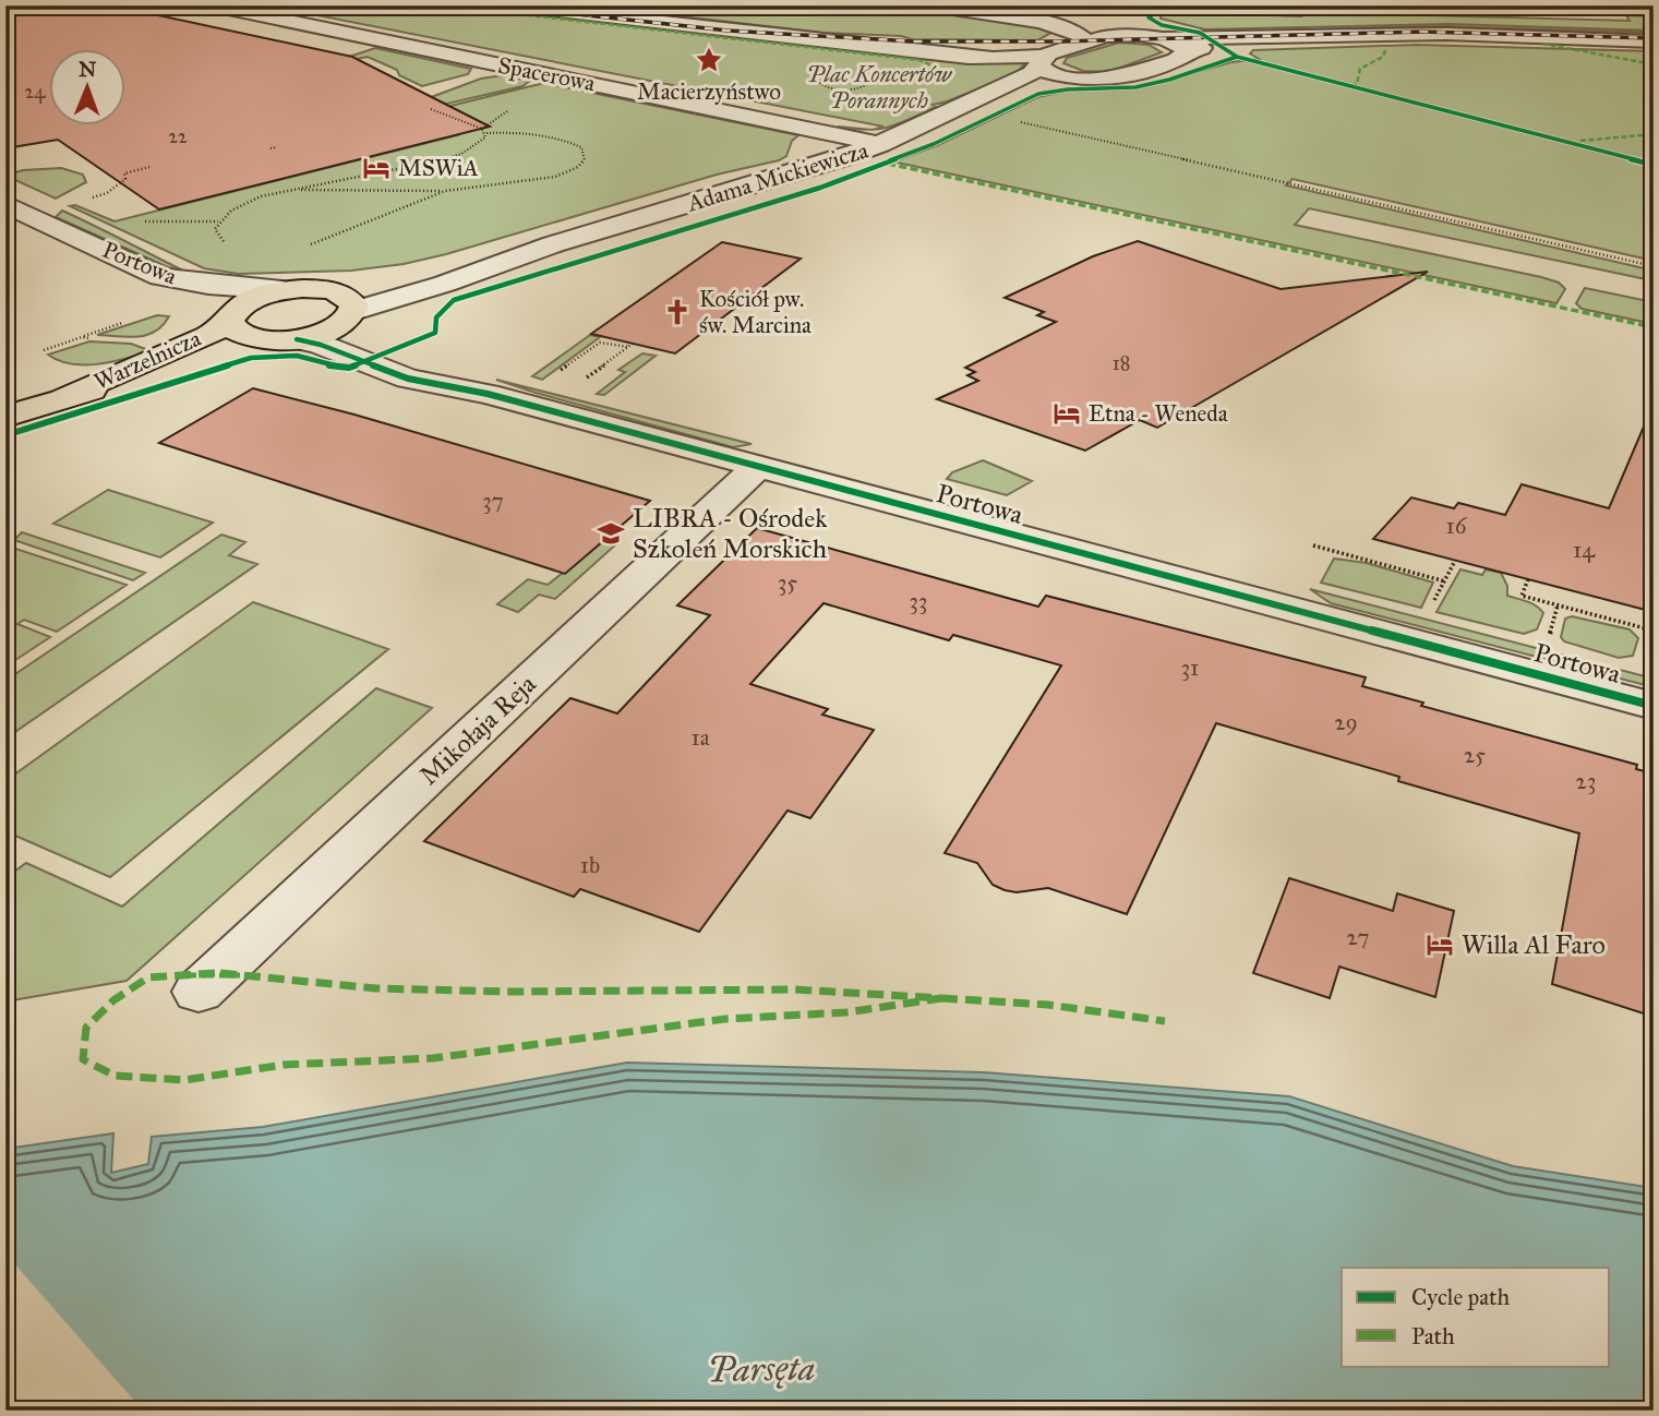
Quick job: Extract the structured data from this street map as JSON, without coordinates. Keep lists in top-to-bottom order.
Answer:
{
  "streets": {
    "main road": ["Warzelnicza"],
    "street": [
      "Spacerowa",
      "Adama Mickiewicza",
      "Portowa",
      "Mikołaja Reja"
    ]
  },
  "crossings": [
    ["Spacerowa", "Adama Mickiewicza"],
    ["Adama Mickiewicza", "Portowa"],
    ["Adama Mickiewicza", "Warzelnicza"],
    ["Portowa", "Warzelnicza"],
    ["Portowa", "Mikołaja Reja"]
  ],
  "water": ["Parsęta"],
  "parks": ["Plac Koncertów Porannych"],
  "places": {
    "place": ["Macierzyństwo"],
    "hotel": ["MSWiA", "Etna - Weneda", "Willa Al Faro"],
    "church": ["Kościół pw. św. Marcina"],
    "school or university": ["LIBRA - Ośrodek Szkoleń Morskich"]
  },
  "house_numbers": [
    "24",
    "22",
    "18",
    "37",
    "16",
    "14",
    "35",
    "33",
    "31",
    "29",
    "1a",
    "25",
    "23",
    "1b",
    "27"
  ],
  "legend": ["Cycle path", "Path"],
  "north": "top"
}
